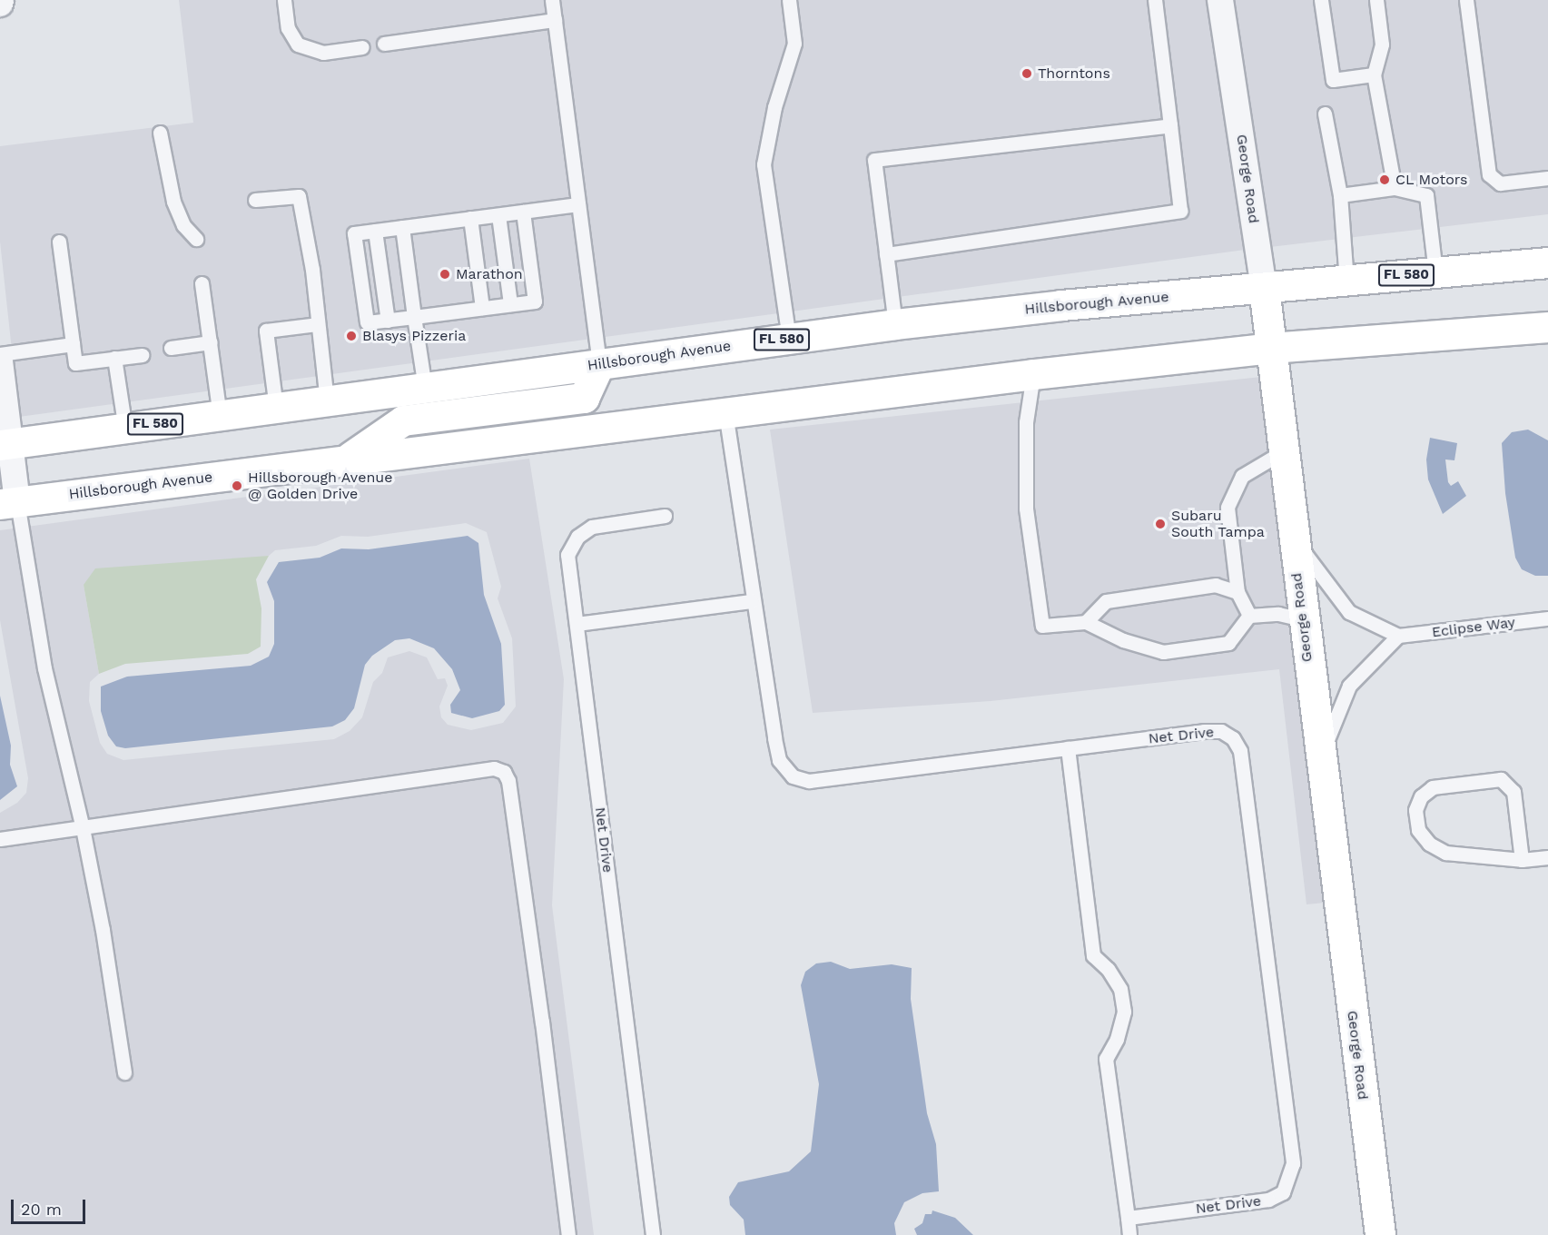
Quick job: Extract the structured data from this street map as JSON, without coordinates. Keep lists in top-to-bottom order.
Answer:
{
  "streets": {
    "main road": ["George Road", "FL 580", "Hillsborough Avenue"],
    "lane": ["Eclipse Way", "Net Drive"]
  },
  "crossings": [
    ["George Road", "Hillsborough Avenue"],
    ["Hillsborough Avenue", "Net Drive"]
  ],
  "places": [
    "Thorntons",
    "CL Motors",
    "Marathon",
    "Blasys Pizzeria",
    "Hillsborough Avenue @ Golden Drive",
    "Subaru South Tampa"
  ],
  "scale_bar": "20 m"
}
